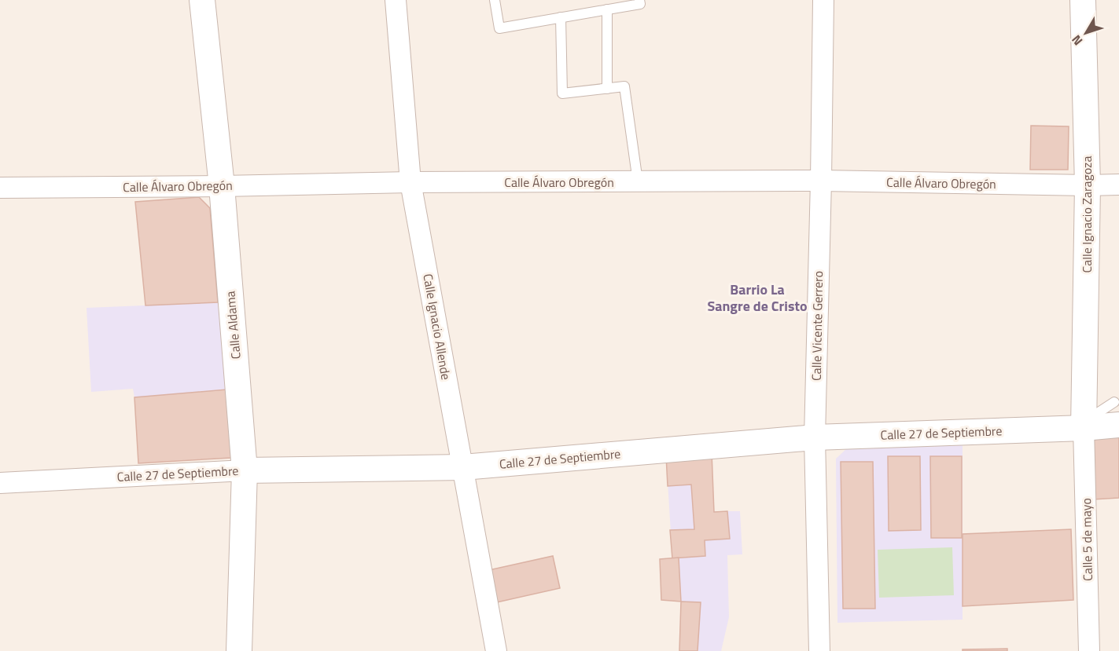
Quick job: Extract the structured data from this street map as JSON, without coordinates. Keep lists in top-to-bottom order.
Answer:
{
  "streets": {
    "street": [
      "Calle Álvaro Obregón",
      "Calle Ignacio Zaragoza",
      "Calle Aldama",
      "Calle Vicente Gerrero",
      "Calle Ignacio Allende",
      "Calle 27 de Septiembre",
      "Calle 5 de mayo"
    ]
  },
  "crossings": [
    ["Calle Álvaro Obregón", "Calle Ignacio Zaragoza"],
    ["Calle Álvaro Obregón", "Calle Aldama"],
    ["Calle Álvaro Obregón", "Calle Vicente Gerrero"],
    ["Calle Álvaro Obregón", "Calle Ignacio Allende"],
    ["Calle Ignacio Zaragoza", "Calle 27 de Septiembre"],
    ["Calle Ignacio Zaragoza", "Calle 5 de mayo"],
    ["Calle Aldama", "Calle 27 de Septiembre"],
    ["Calle Vicente Gerrero", "Calle 27 de Septiembre"],
    ["Calle Ignacio Allende", "Calle 27 de Septiembre"],
    ["Calle 27 de Septiembre", "Calle 5 de mayo"]
  ],
  "districts": ["Barrio La Sangre de Cristo"],
  "north": "bottom left"
}
